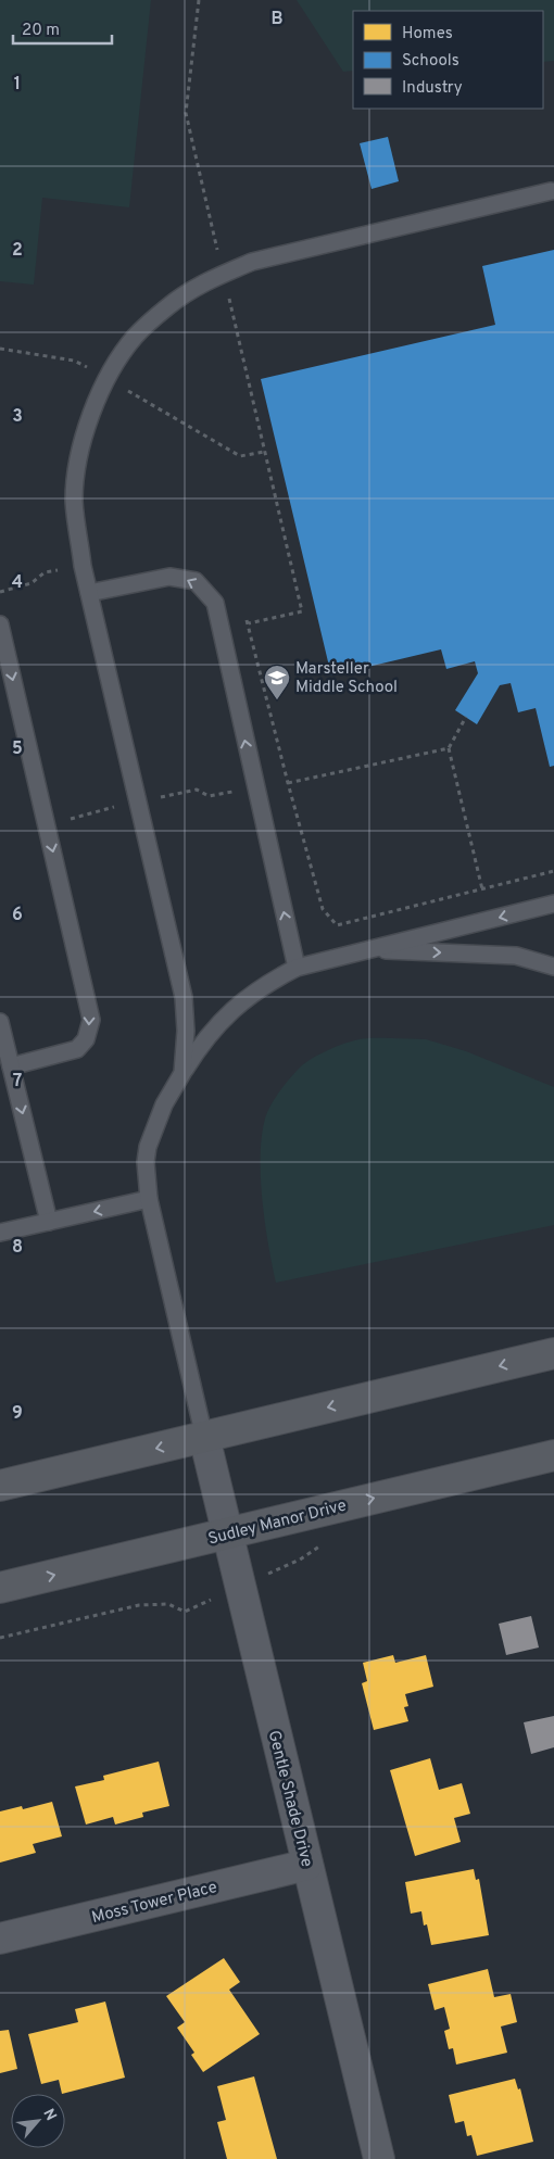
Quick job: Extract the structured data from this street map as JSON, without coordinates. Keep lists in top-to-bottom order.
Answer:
{
  "streets": {
    "main road": ["Sudley Manor Drive"],
    "street": ["Gentle Shade Drive", "Moss Tower Place"]
  },
  "crossings": [
    ["Sudley Manor Drive", "Gentle Shade Drive"],
    ["Gentle Shade Drive", "Moss Tower Place"]
  ],
  "places": {
    "school or university": ["Marsteller Middle School"]
  },
  "legend": ["Homes", "Schools", "Industry"],
  "scale_bar": "20 m",
  "north": "top right",
  "grid": {
    "columns": ["B"],
    "rows": [
      "1",
      "2",
      "3",
      "4",
      "5",
      "6",
      "7",
      "8",
      "9"
    ]
  }
}
